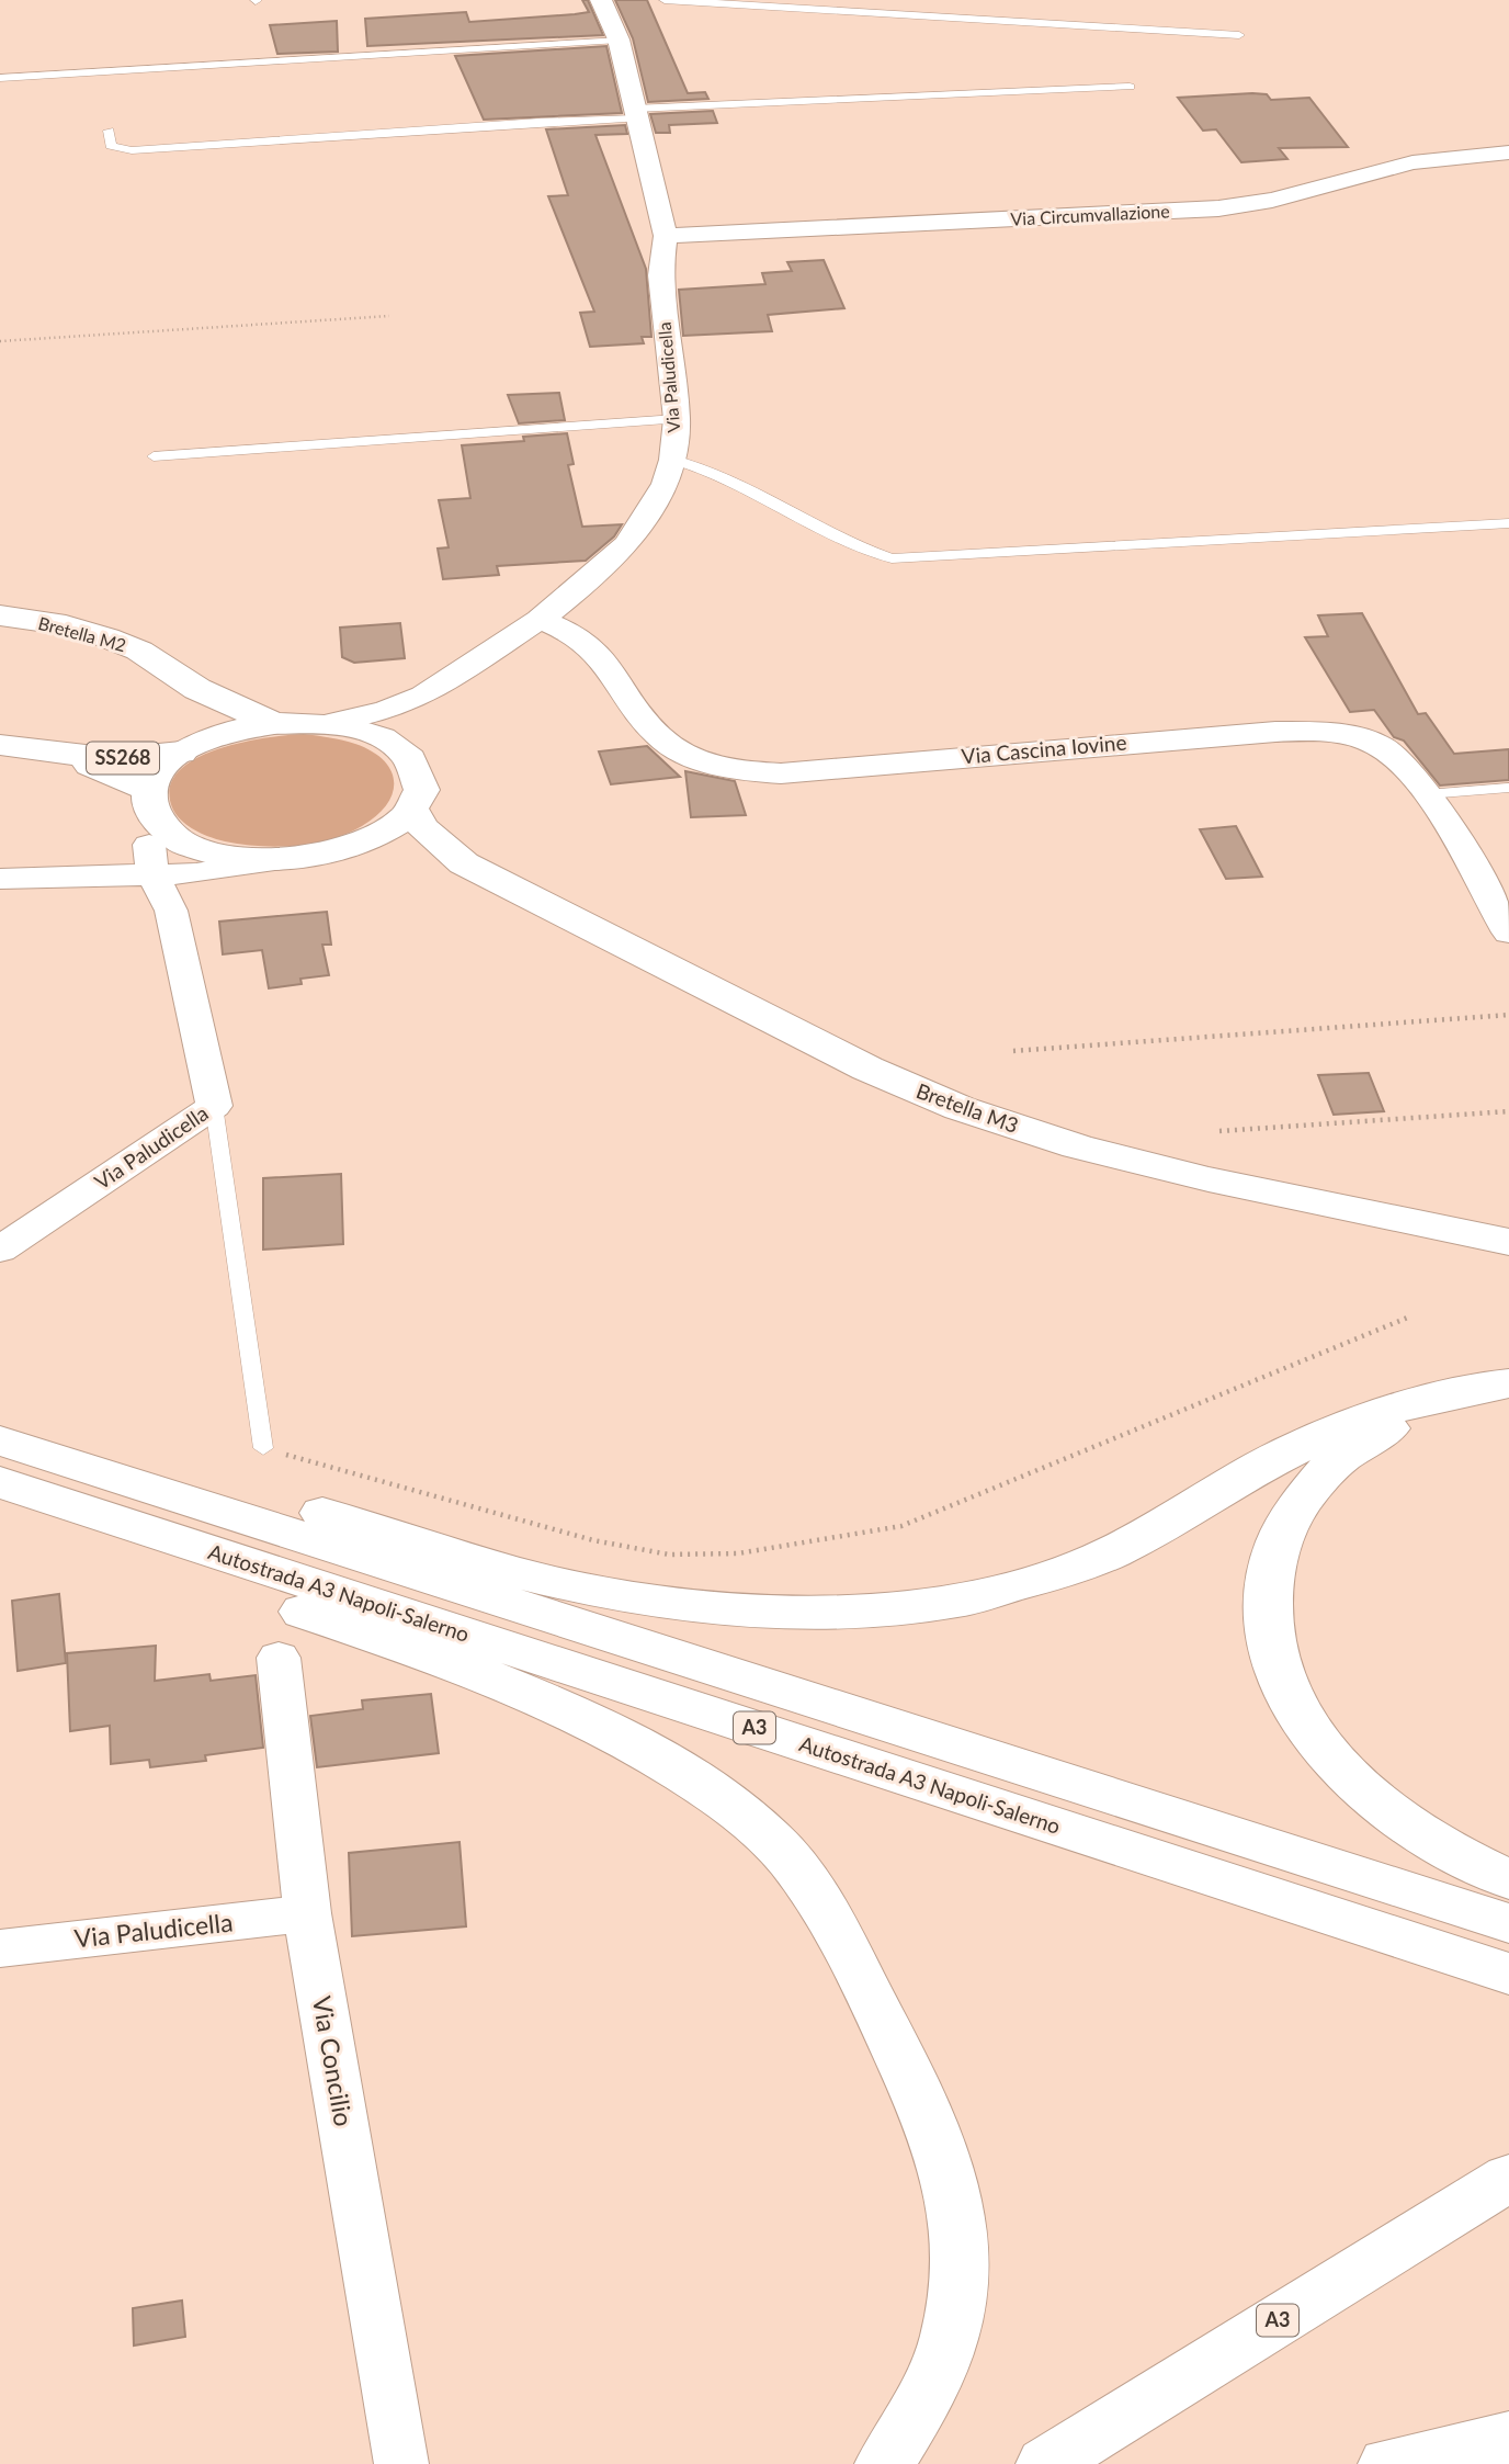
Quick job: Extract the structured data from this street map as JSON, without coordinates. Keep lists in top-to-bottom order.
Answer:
{
  "streets": {
    "main road": [
      "Bretella M2",
      "SS268",
      "Bretella M3",
      "Autostrada A3 Napoli-Salerno",
      "A3"
    ],
    "street": [
      "Via Circumvallazione",
      "Via Paludicella",
      "Via Cascina Iovine",
      "Via Concilio"
    ]
  },
  "crossings": [
    ["Via Circumvallazione", "Via Paludicella"],
    ["Via Paludicella", "Via Cascina Iovine"],
    ["Via Paludicella", "SS268"],
    ["Via Paludicella", "Via Concilio"]
  ]
}
